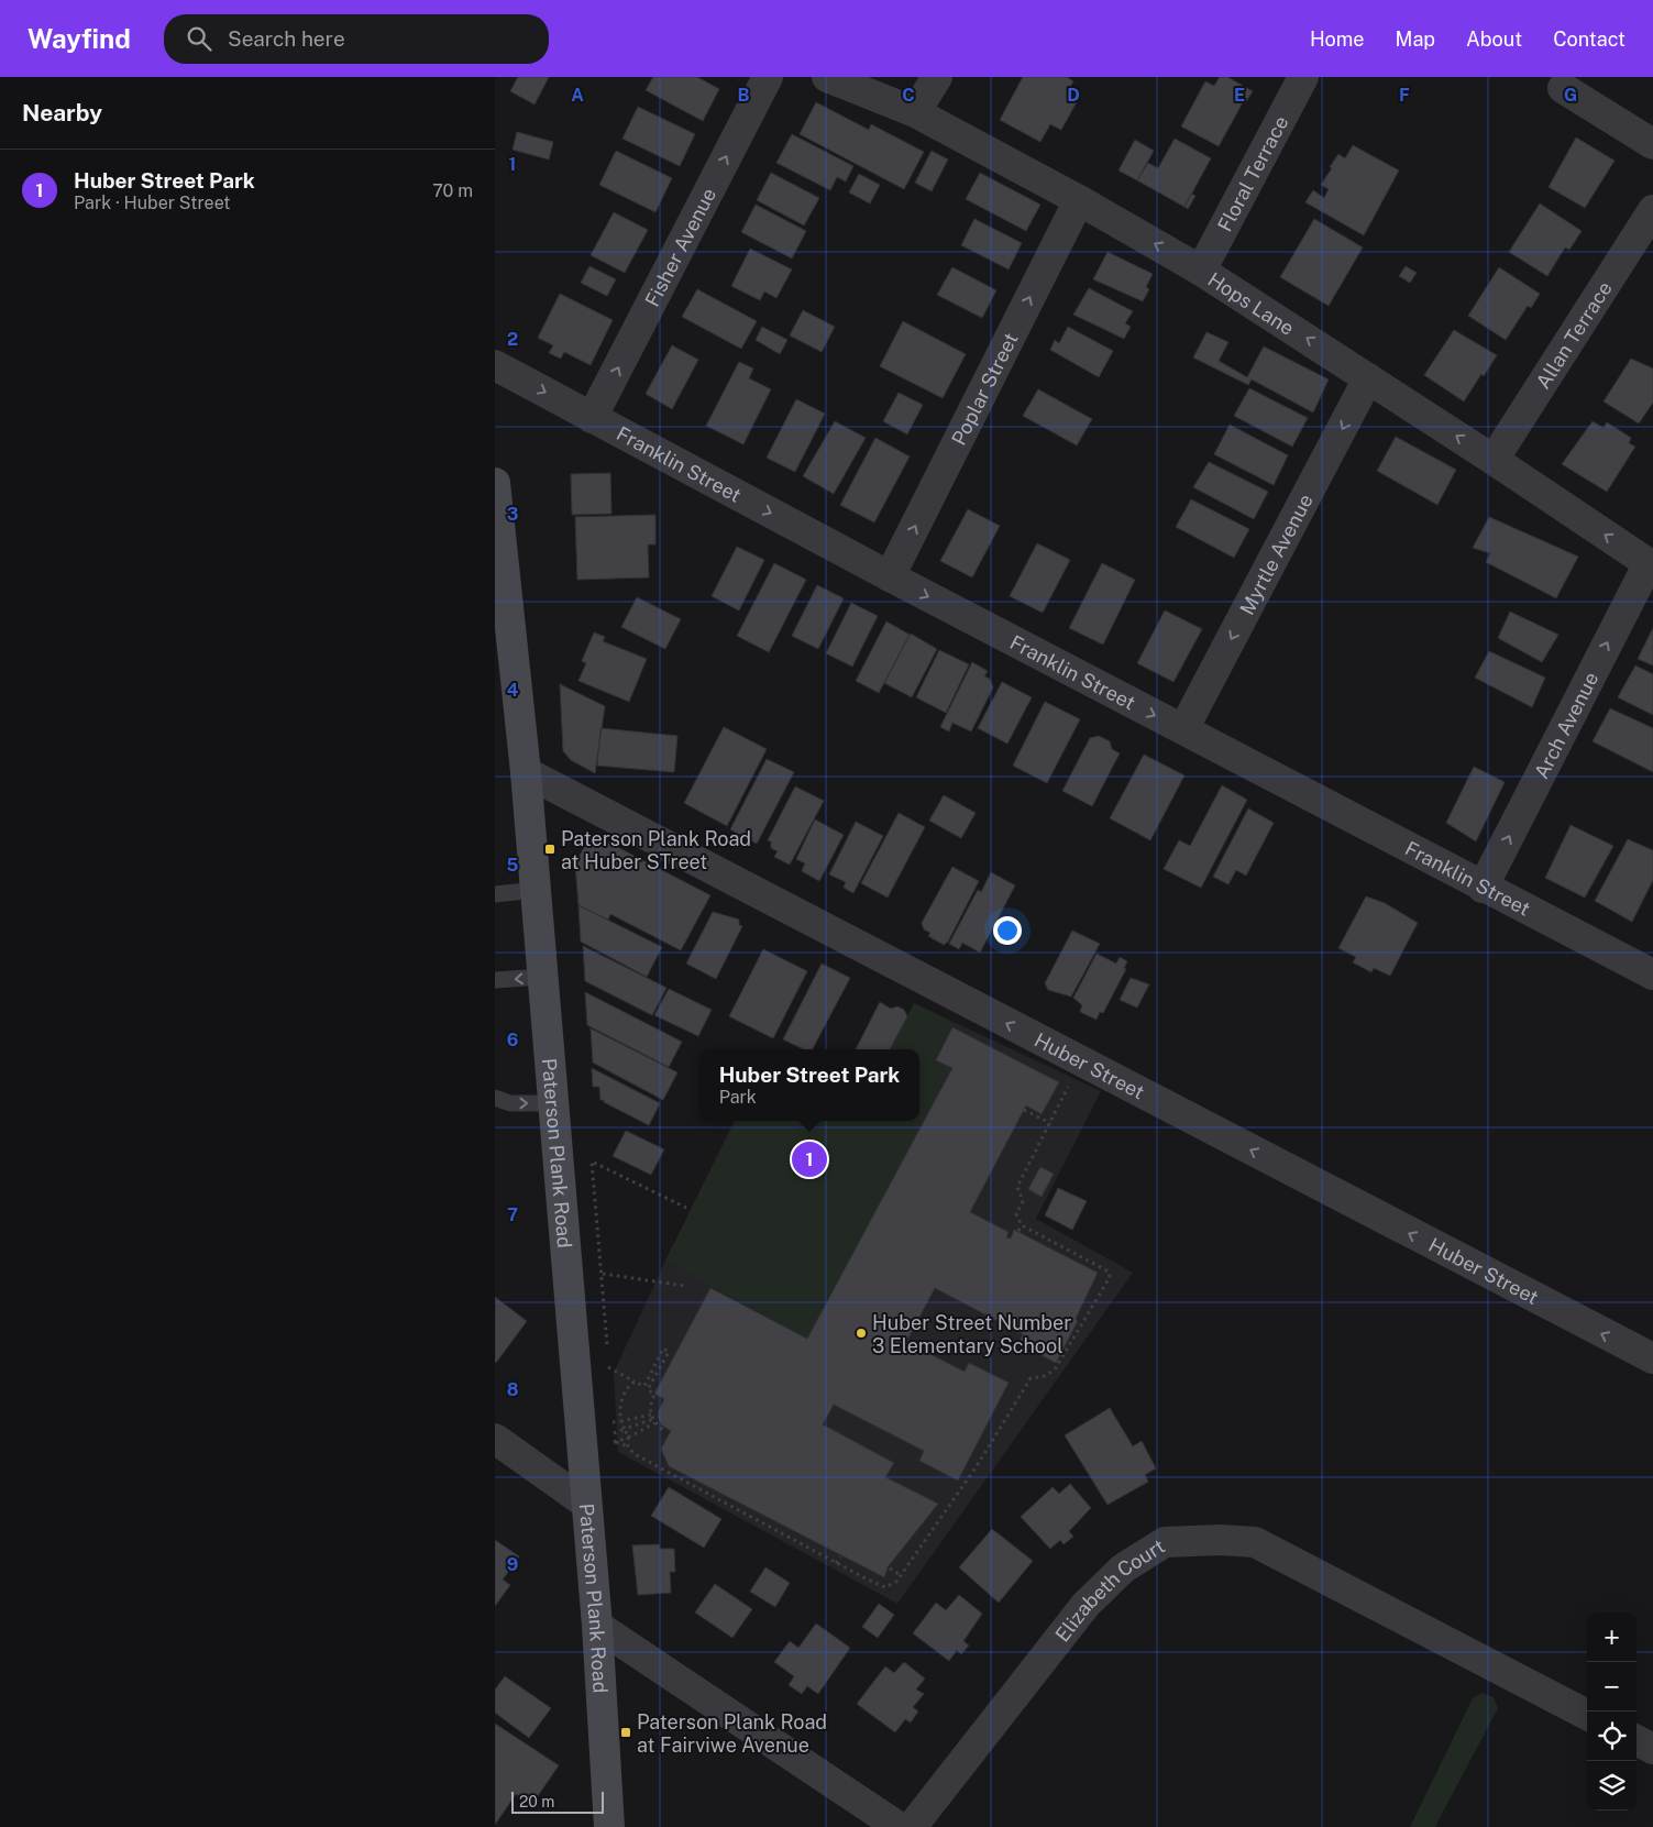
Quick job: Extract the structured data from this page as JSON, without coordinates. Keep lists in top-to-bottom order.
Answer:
{
  "streets": {
    "street": [
      "Floral Terrace",
      "Fisher Avenue",
      "Hops Lane",
      "Allan Terrace",
      "Poplar Street",
      "Franklin Street",
      "Myrtle Avenue",
      "Arch Avenue",
      "Huber Street",
      "Paterson Plank Road",
      "Elizabeth Court"
    ]
  },
  "crossings": [
    ["Floral Terrace", "Hops Lane"],
    ["Fisher Avenue", "Franklin Street"],
    ["Hops Lane", "Allan Terrace"],
    ["Hops Lane", "Poplar Street"],
    ["Hops Lane", "Myrtle Avenue"],
    ["Hops Lane", "Arch Avenue"],
    ["Poplar Street", "Franklin Street"],
    ["Franklin Street", "Myrtle Avenue"],
    ["Franklin Street", "Arch Avenue"],
    ["Huber Street", "Paterson Plank Road"]
  ],
  "one_way": [
    "Fisher Avenue",
    "Hops Lane",
    "Poplar Street",
    "Franklin Street",
    "Myrtle Avenue",
    "Arch Avenue",
    "Huber Street"
  ],
  "places": {
    "transit": ["Paterson Plank Road at Huber STreet", "Paterson Plank Road at Fairviwe Avenue"],
    "other": ["Huber Street Number 3 Elementary School"]
  },
  "scale_bar": "20 m",
  "page": {
    "header": "Wayfind",
    "search": "Search here",
    "nav": [
      "Home",
      "Map",
      "About",
      "Contact"
    ],
    "heading": "Nearby",
    "list": [
      {
        "mark": "1",
        "name": "Huber Street Park",
        "note": "Park · Huber Street",
        "value": "70 m"
      }
    ],
    "popup": ["Huber Street Park", "Park"],
    "pins": "1",
    "map_buttons": ["+", "−"],
    "scale": "20 m"
  },
  "grid": {
    "columns": [
      "A",
      "B",
      "C",
      "D",
      "E",
      "F",
      "G"
    ],
    "rows": [
      "1",
      "2",
      "3",
      "4",
      "5",
      "6",
      "7",
      "8",
      "9"
    ]
  }
}
